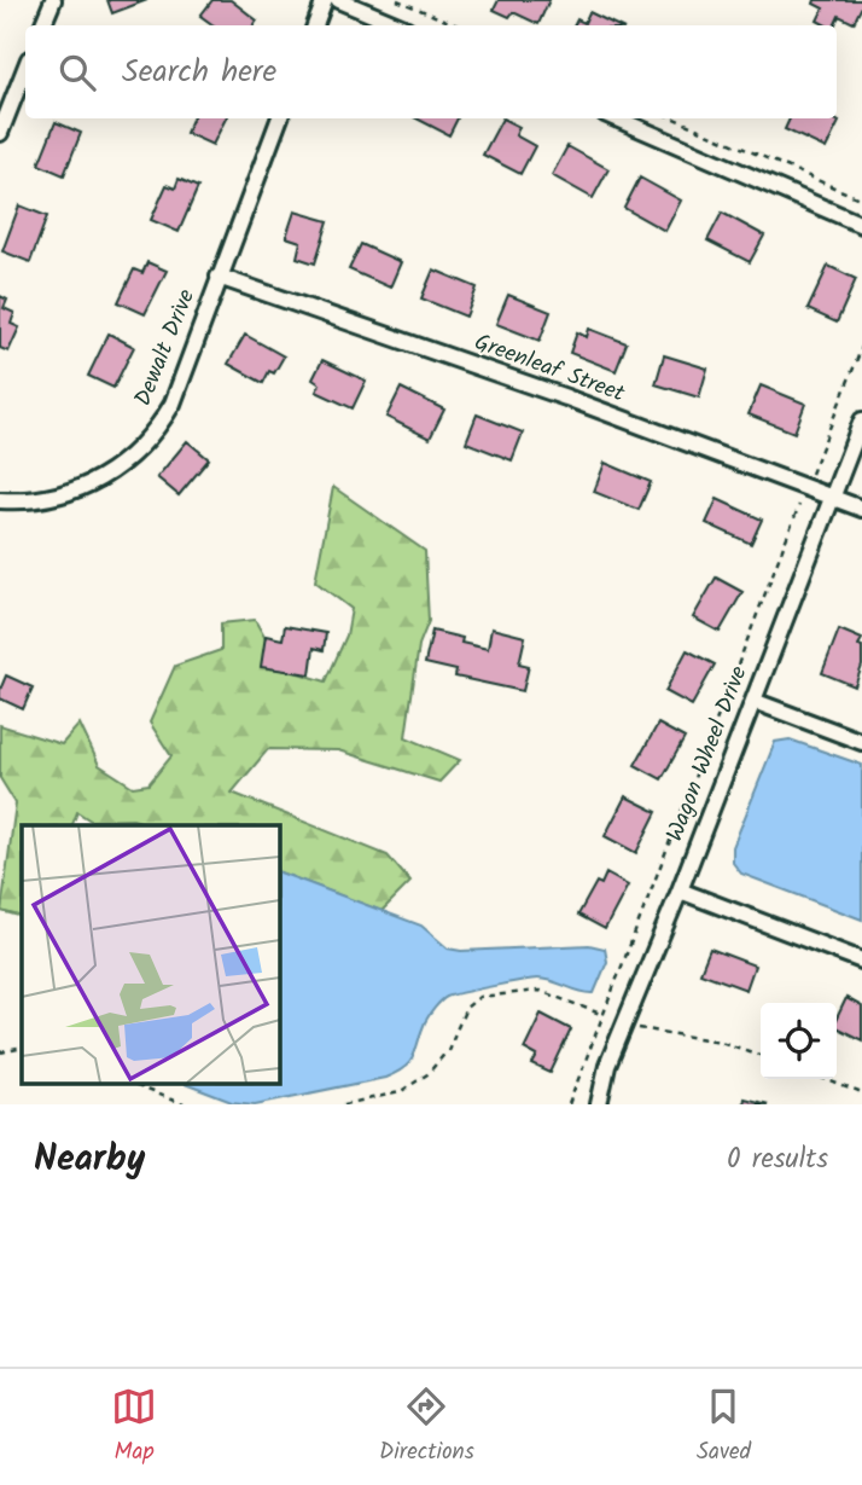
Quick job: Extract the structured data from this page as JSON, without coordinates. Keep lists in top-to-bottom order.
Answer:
{
  "streets": {
    "street": ["Dewalt Drive", "Greenleaf Street", "Wagon Wheel Drive"]
  },
  "crossings": [
    ["Dewalt Drive", "Greenleaf Street"],
    ["Greenleaf Street", "Wagon Wheel Drive"]
  ],
  "page": {
    "search": "Search here",
    "heading": ["Nearby", "0 results"],
    "nav": ["Map", "Directions", "Saved"]
  }
}
